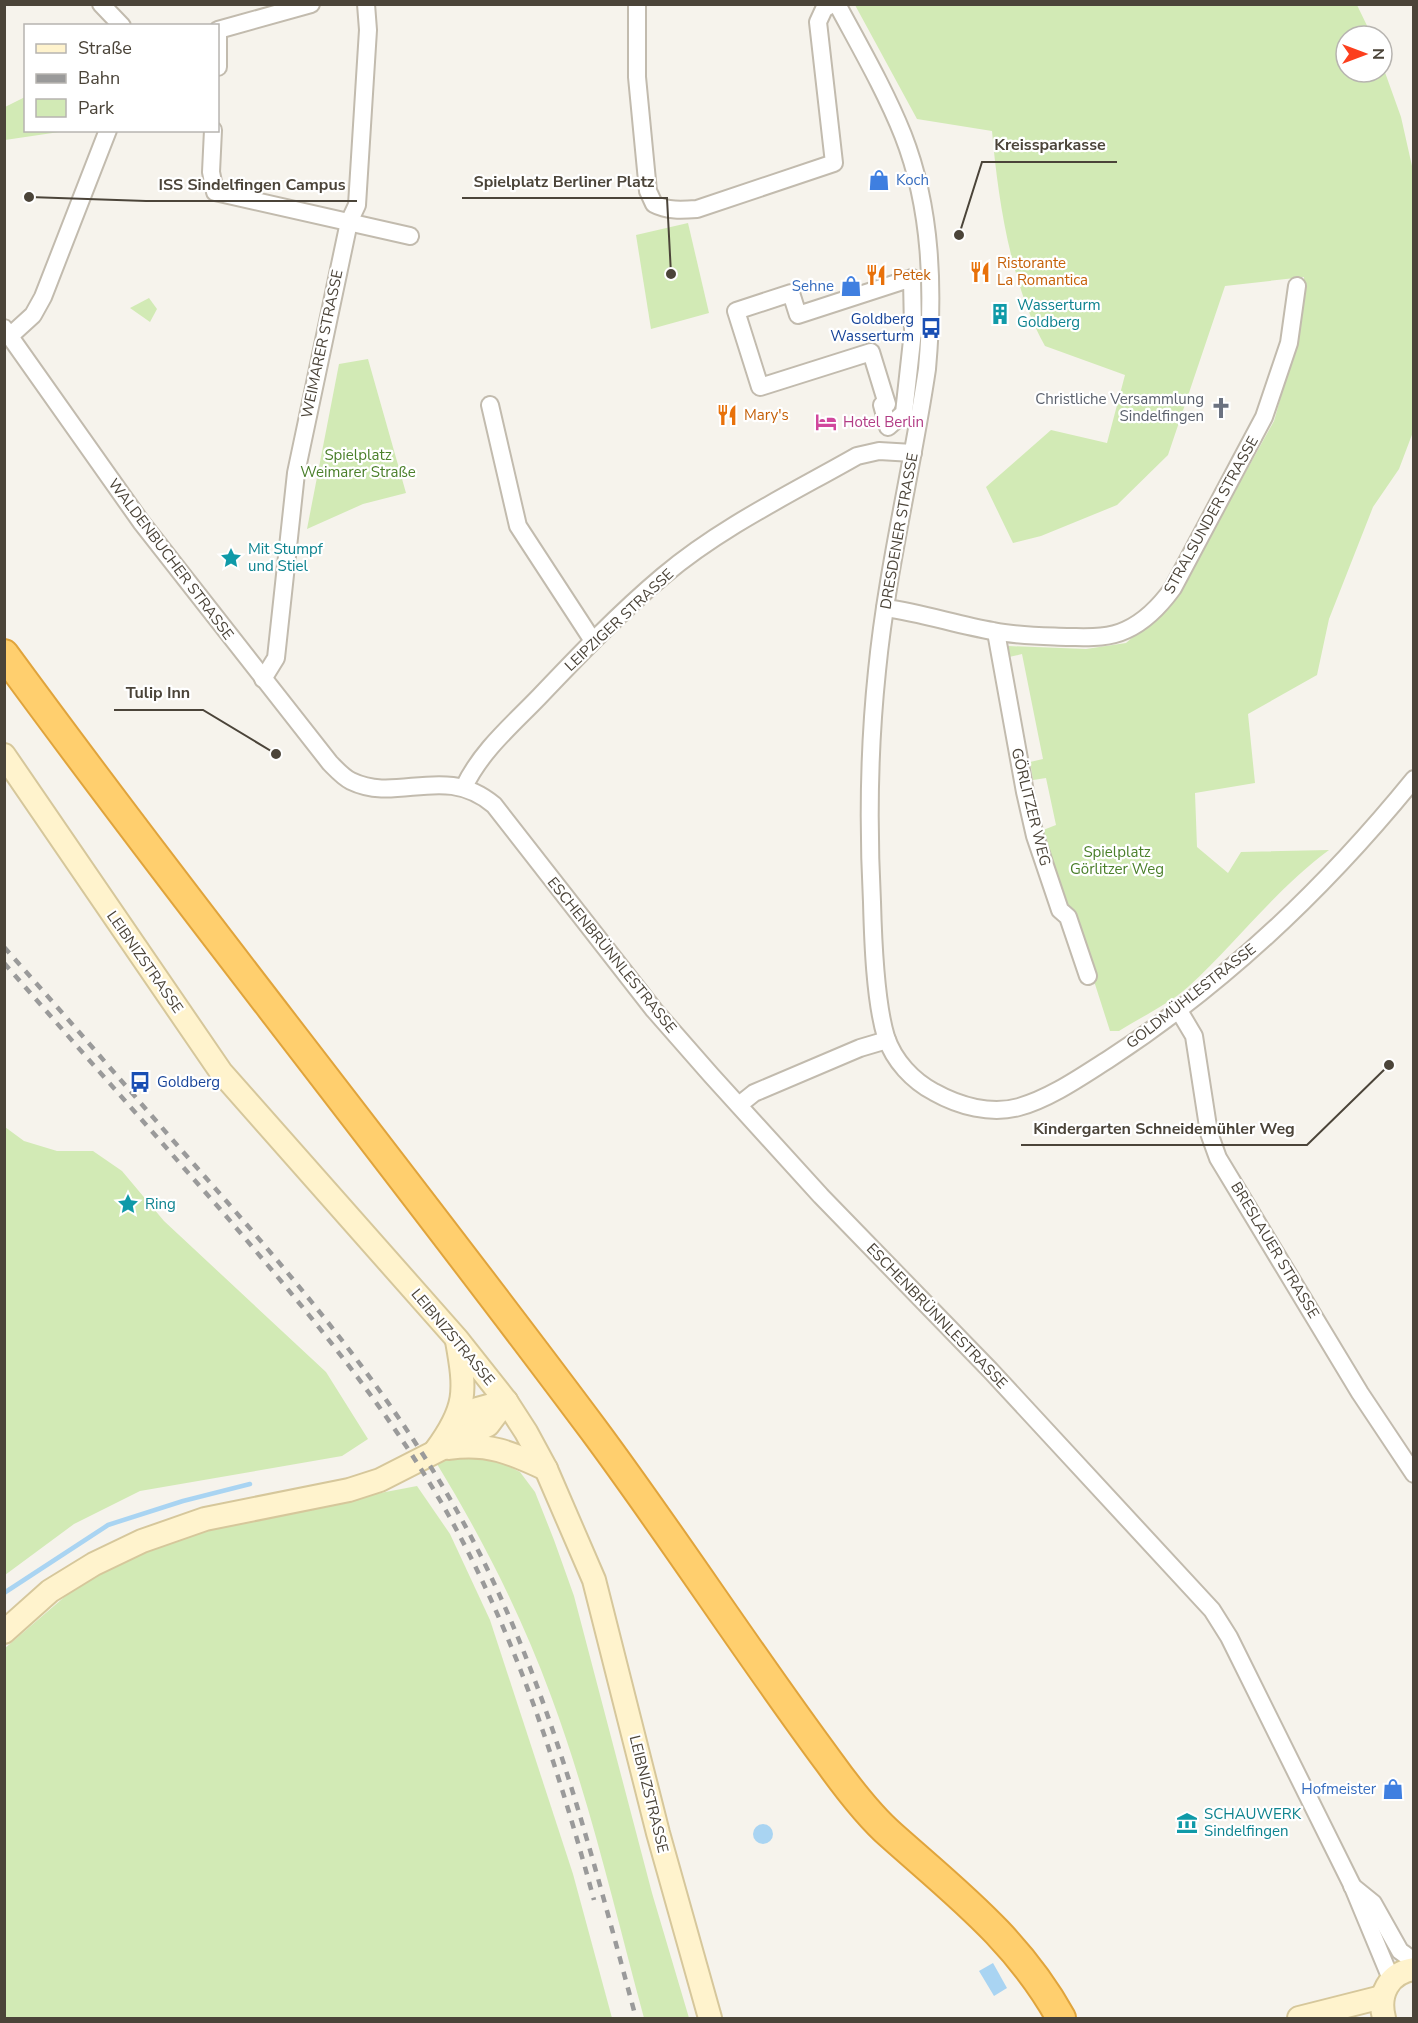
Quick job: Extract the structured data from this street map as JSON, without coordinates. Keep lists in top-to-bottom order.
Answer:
{
  "streets": {
    "street": [
      "WEIMARER STRASSE",
      "STRALSUNDER STRASSE",
      "DRESDENER STRASSE",
      "WALDENBUCHER STRASSE",
      "LEIPZIGER STRASSE",
      "GÖRLITZER WEG",
      "ESCHENBRÜNNLESTRASSE",
      "LEIBNIZSTRASSE",
      "GOLDMÜHLESTRASSE",
      "BRESLAUER STRASSE"
    ]
  },
  "crossings": [
    ["WEIMARER STRASSE", "WALDENBUCHER STRASSE"],
    ["STRALSUNDER STRASSE", "DRESDENER STRASSE"],
    ["STRALSUNDER STRASSE", "GÖRLITZER WEG"],
    ["DRESDENER STRASSE", "LEIPZIGER STRASSE"],
    ["DRESDENER STRASSE", "GOLDMÜHLESTRASSE"],
    ["WALDENBUCHER STRASSE", "LEIPZIGER STRASSE"],
    ["WALDENBUCHER STRASSE", "ESCHENBRÜNNLESTRASSE"],
    ["LEIPZIGER STRASSE", "ESCHENBRÜNNLESTRASSE"],
    ["GOLDMÜHLESTRASSE", "BRESLAUER STRASSE"]
  ],
  "parks": ["Spielplatz Weimarer Straße", "Spielplatz Görlitzer Weg"],
  "places": {
    "shop": ["Koch", "Sehne", "Hofmeister"],
    "other": [
      "ISS Sindelfingen Campus",
      "Kreissparkasse",
      "Spielplatz Berliner Platz",
      "Tulip Inn",
      "Kindergarten Schneidemühler Weg"
    ],
    "restaurant": ["Ristorante La Romantica", "Petek", "Mary's"],
    "building": ["Wasserturm Goldberg"],
    "bus stop": ["Goldberg Wasserturm", "Goldberg"],
    "church": ["Christliche Versammlung Sindelfingen"],
    "hotel": ["Hotel Berlin"],
    "place": ["Mit Stumpf und Stiel", "Ring"],
    "museum": ["SCHAUWERK Sindelfingen"]
  },
  "legend": ["Straße", "Bahn", "Park"],
  "north": "right"
}
